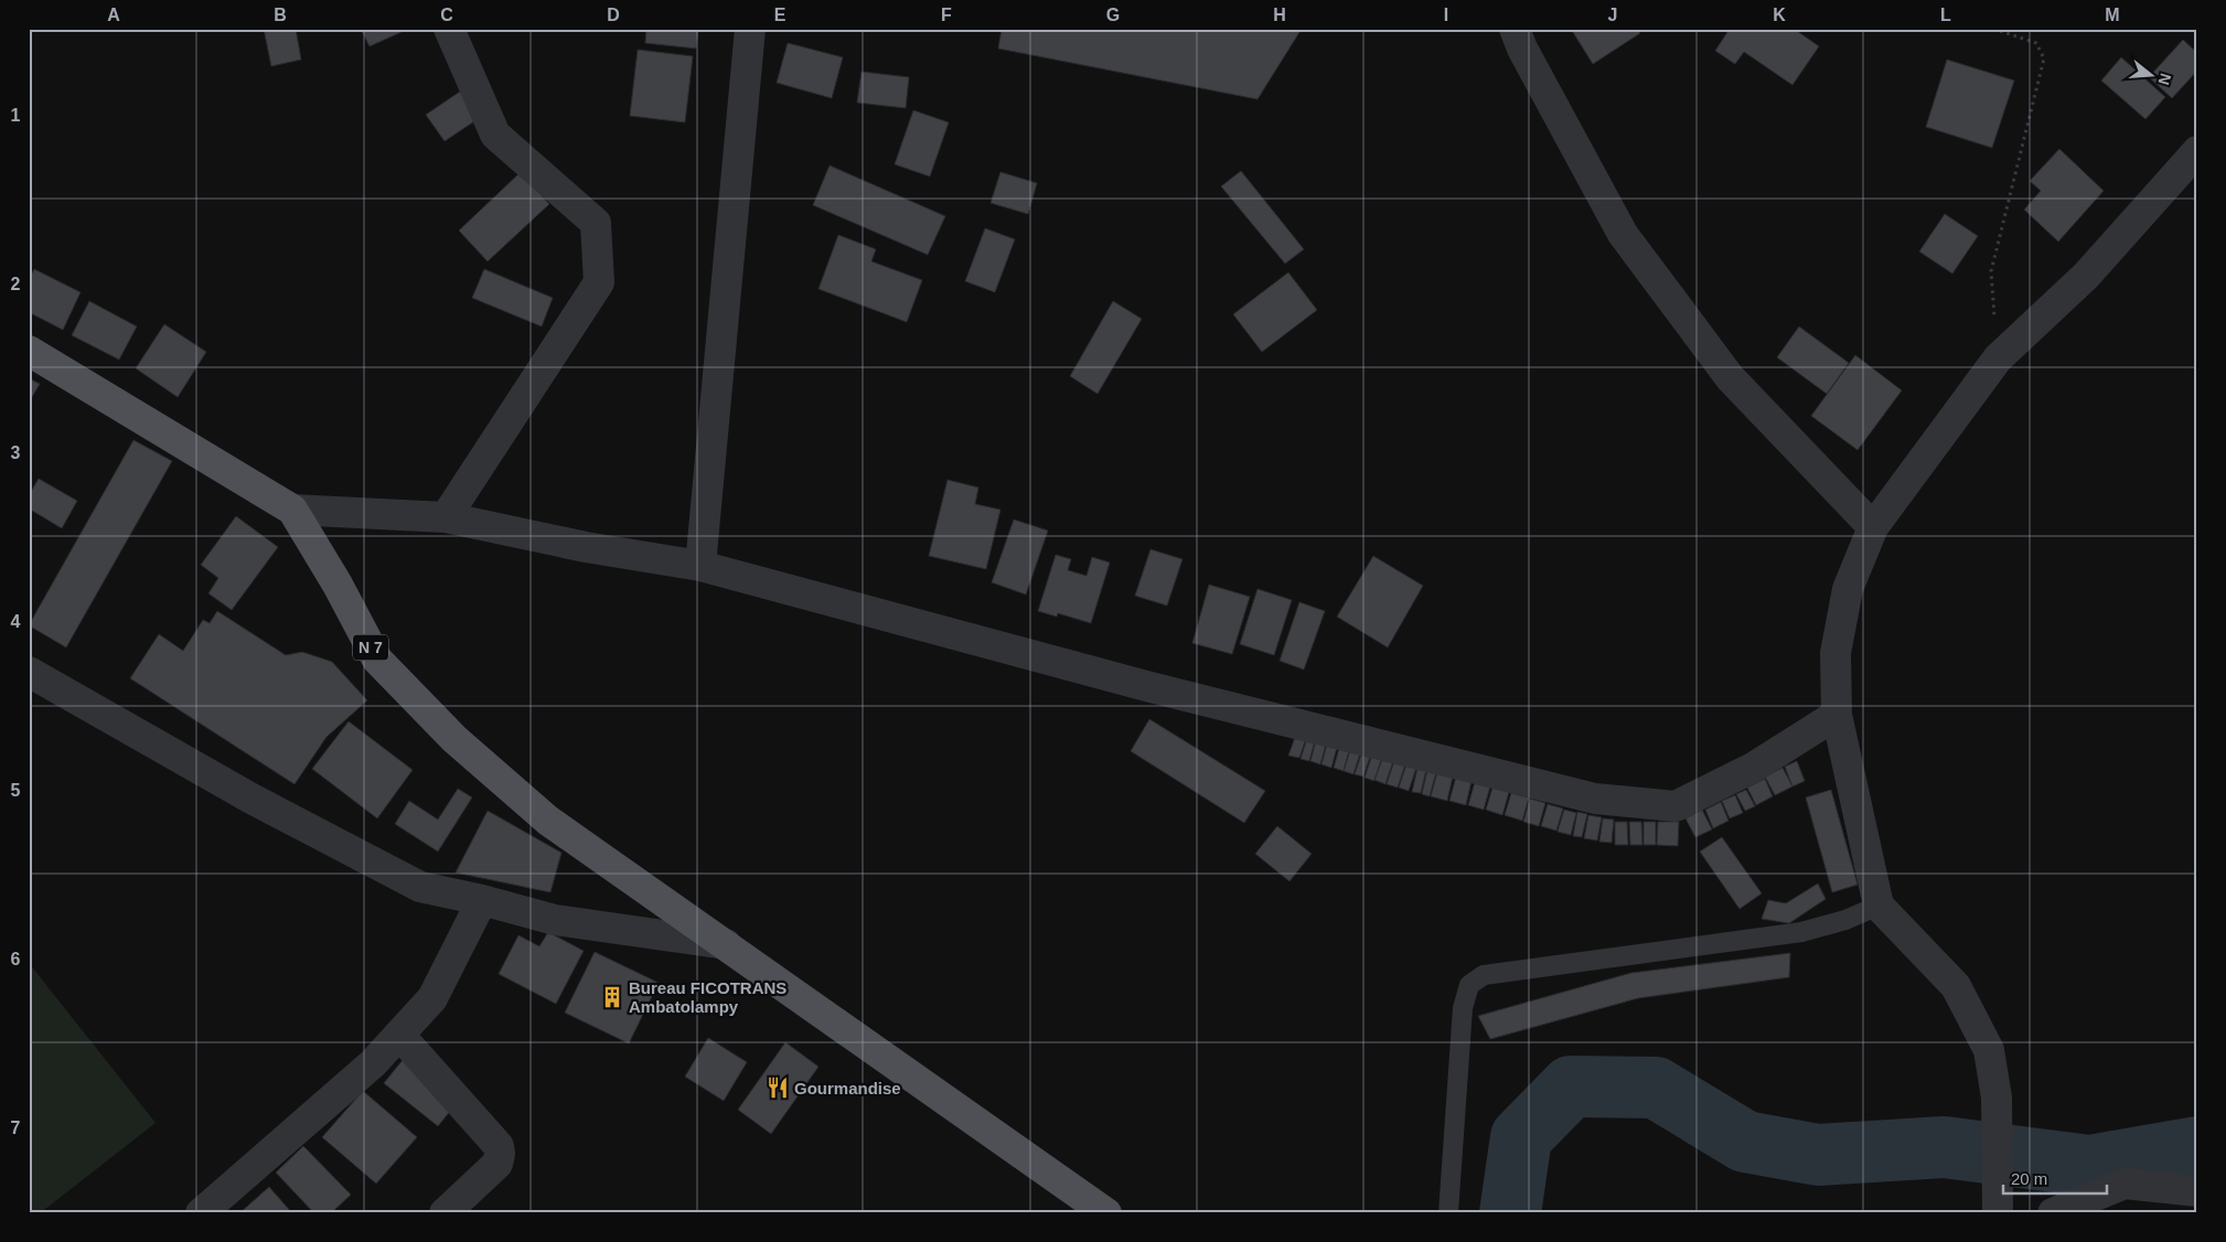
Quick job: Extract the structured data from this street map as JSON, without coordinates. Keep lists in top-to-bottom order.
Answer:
{
  "streets": {
    "main road": ["N 7"]
  },
  "places": {
    "building": ["Bureau FICOTRANS Ambatolampy"],
    "restaurant": ["Gourmandise"]
  },
  "scale_bar": "20 m",
  "north": "right",
  "grid": {
    "columns": [
      "A",
      "B",
      "C",
      "D",
      "E",
      "F",
      "G",
      "H",
      "I",
      "J",
      "K",
      "L",
      "M"
    ],
    "rows": [
      "1",
      "2",
      "3",
      "4",
      "5",
      "6",
      "7"
    ]
  }
}
